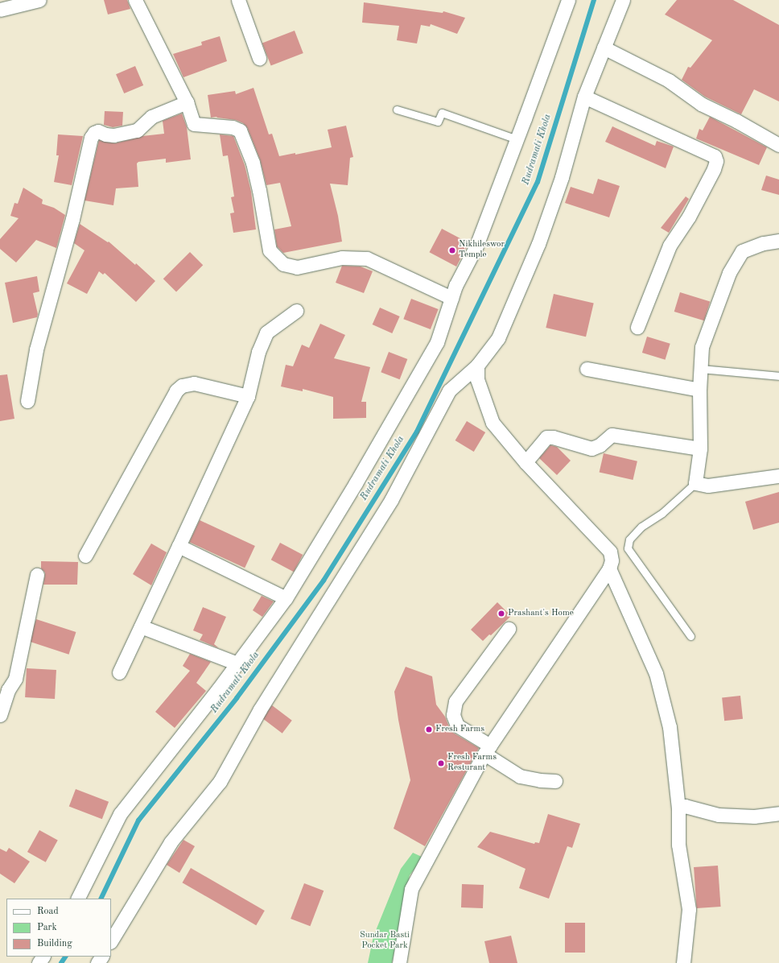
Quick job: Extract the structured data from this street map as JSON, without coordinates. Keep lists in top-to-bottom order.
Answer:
{
  "water": ["Rudramati Khola"],
  "parks": ["Sundar Basti Pocket Park"],
  "places": [
    "Nikhileswor Temple",
    "Prashant's Home",
    "Fresh Farms",
    "Fresh Farms Resturant"
  ],
  "legend": ["Road", "Park", "Building"]
}
